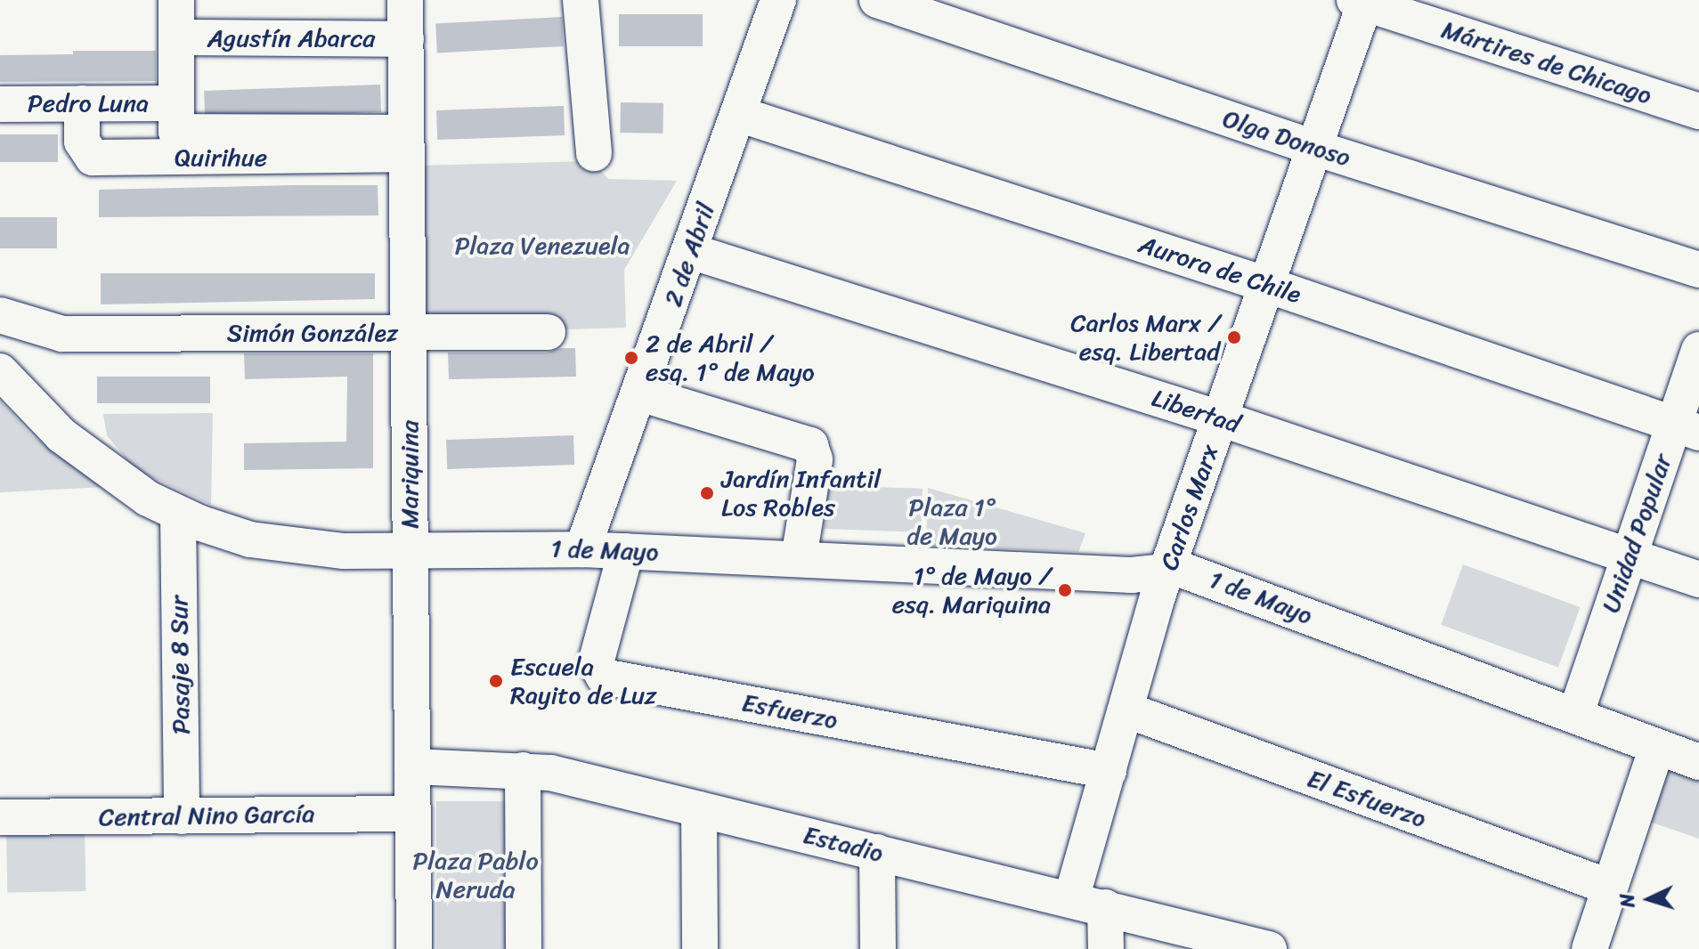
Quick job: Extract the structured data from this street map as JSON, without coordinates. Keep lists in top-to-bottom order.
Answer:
{
  "streets": {
    "street": [
      "Agustín Abarca",
      "Mártires de Chicago",
      "Pedro Luna",
      "Olga Donoso",
      "Quirihue",
      "2 de Abril",
      "Aurora de Chile",
      "Simón González",
      "Libertad",
      "Mariquina",
      "Carlos Marx",
      "Unidad Popular",
      "1 de Mayo",
      "Pasaje 8 Sur",
      "Esfuerzo",
      "El Esfuerzo",
      "Central Nino García",
      "Estadio"
    ]
  },
  "crossings": [
    ["Agustín Abarca", "Mariquina"],
    ["Mártires de Chicago", "Carlos Marx"],
    ["Pedro Luna", "Quirihue"],
    ["Pedro Luna", "Mariquina"],
    ["Olga Donoso", "Carlos Marx"],
    ["Quirihue", "Mariquina"],
    ["2 de Abril", "Aurora de Chile"],
    ["2 de Abril", "Libertad"],
    ["2 de Abril", "1 de Mayo"],
    ["Aurora de Chile", "Carlos Marx"],
    ["Aurora de Chile", "Unidad Popular"],
    ["Simón González", "Mariquina"],
    ["Libertad", "Carlos Marx"],
    ["Libertad", "Unidad Popular"],
    ["Mariquina", "1 de Mayo"],
    ["Mariquina", "Central Nino García"],
    ["Mariquina", "Estadio"],
    ["Carlos Marx", "1 de Mayo"],
    ["Carlos Marx", "Esfuerzo"],
    ["Carlos Marx", "El Esfuerzo"],
    ["Carlos Marx", "Estadio"],
    ["Unidad Popular", "1 de Mayo"],
    ["1 de Mayo", "Pasaje 8 Sur"],
    ["1 de Mayo", "Esfuerzo"],
    ["Pasaje 8 Sur", "Central Nino García"]
  ],
  "parks": ["Plaza Venezuela", "Plaza 1° de Mayo", "Plaza Pablo Neruda"],
  "places": [
    "Carlos Marx / esq. Libertad",
    "2 de Abril / esq. 1° de Mayo",
    "Jardín Infantil Los Robles",
    "1° de Mayo / esq. Mariquina",
    "Escuela Rayito de Luz"
  ],
  "north": "left"
}
